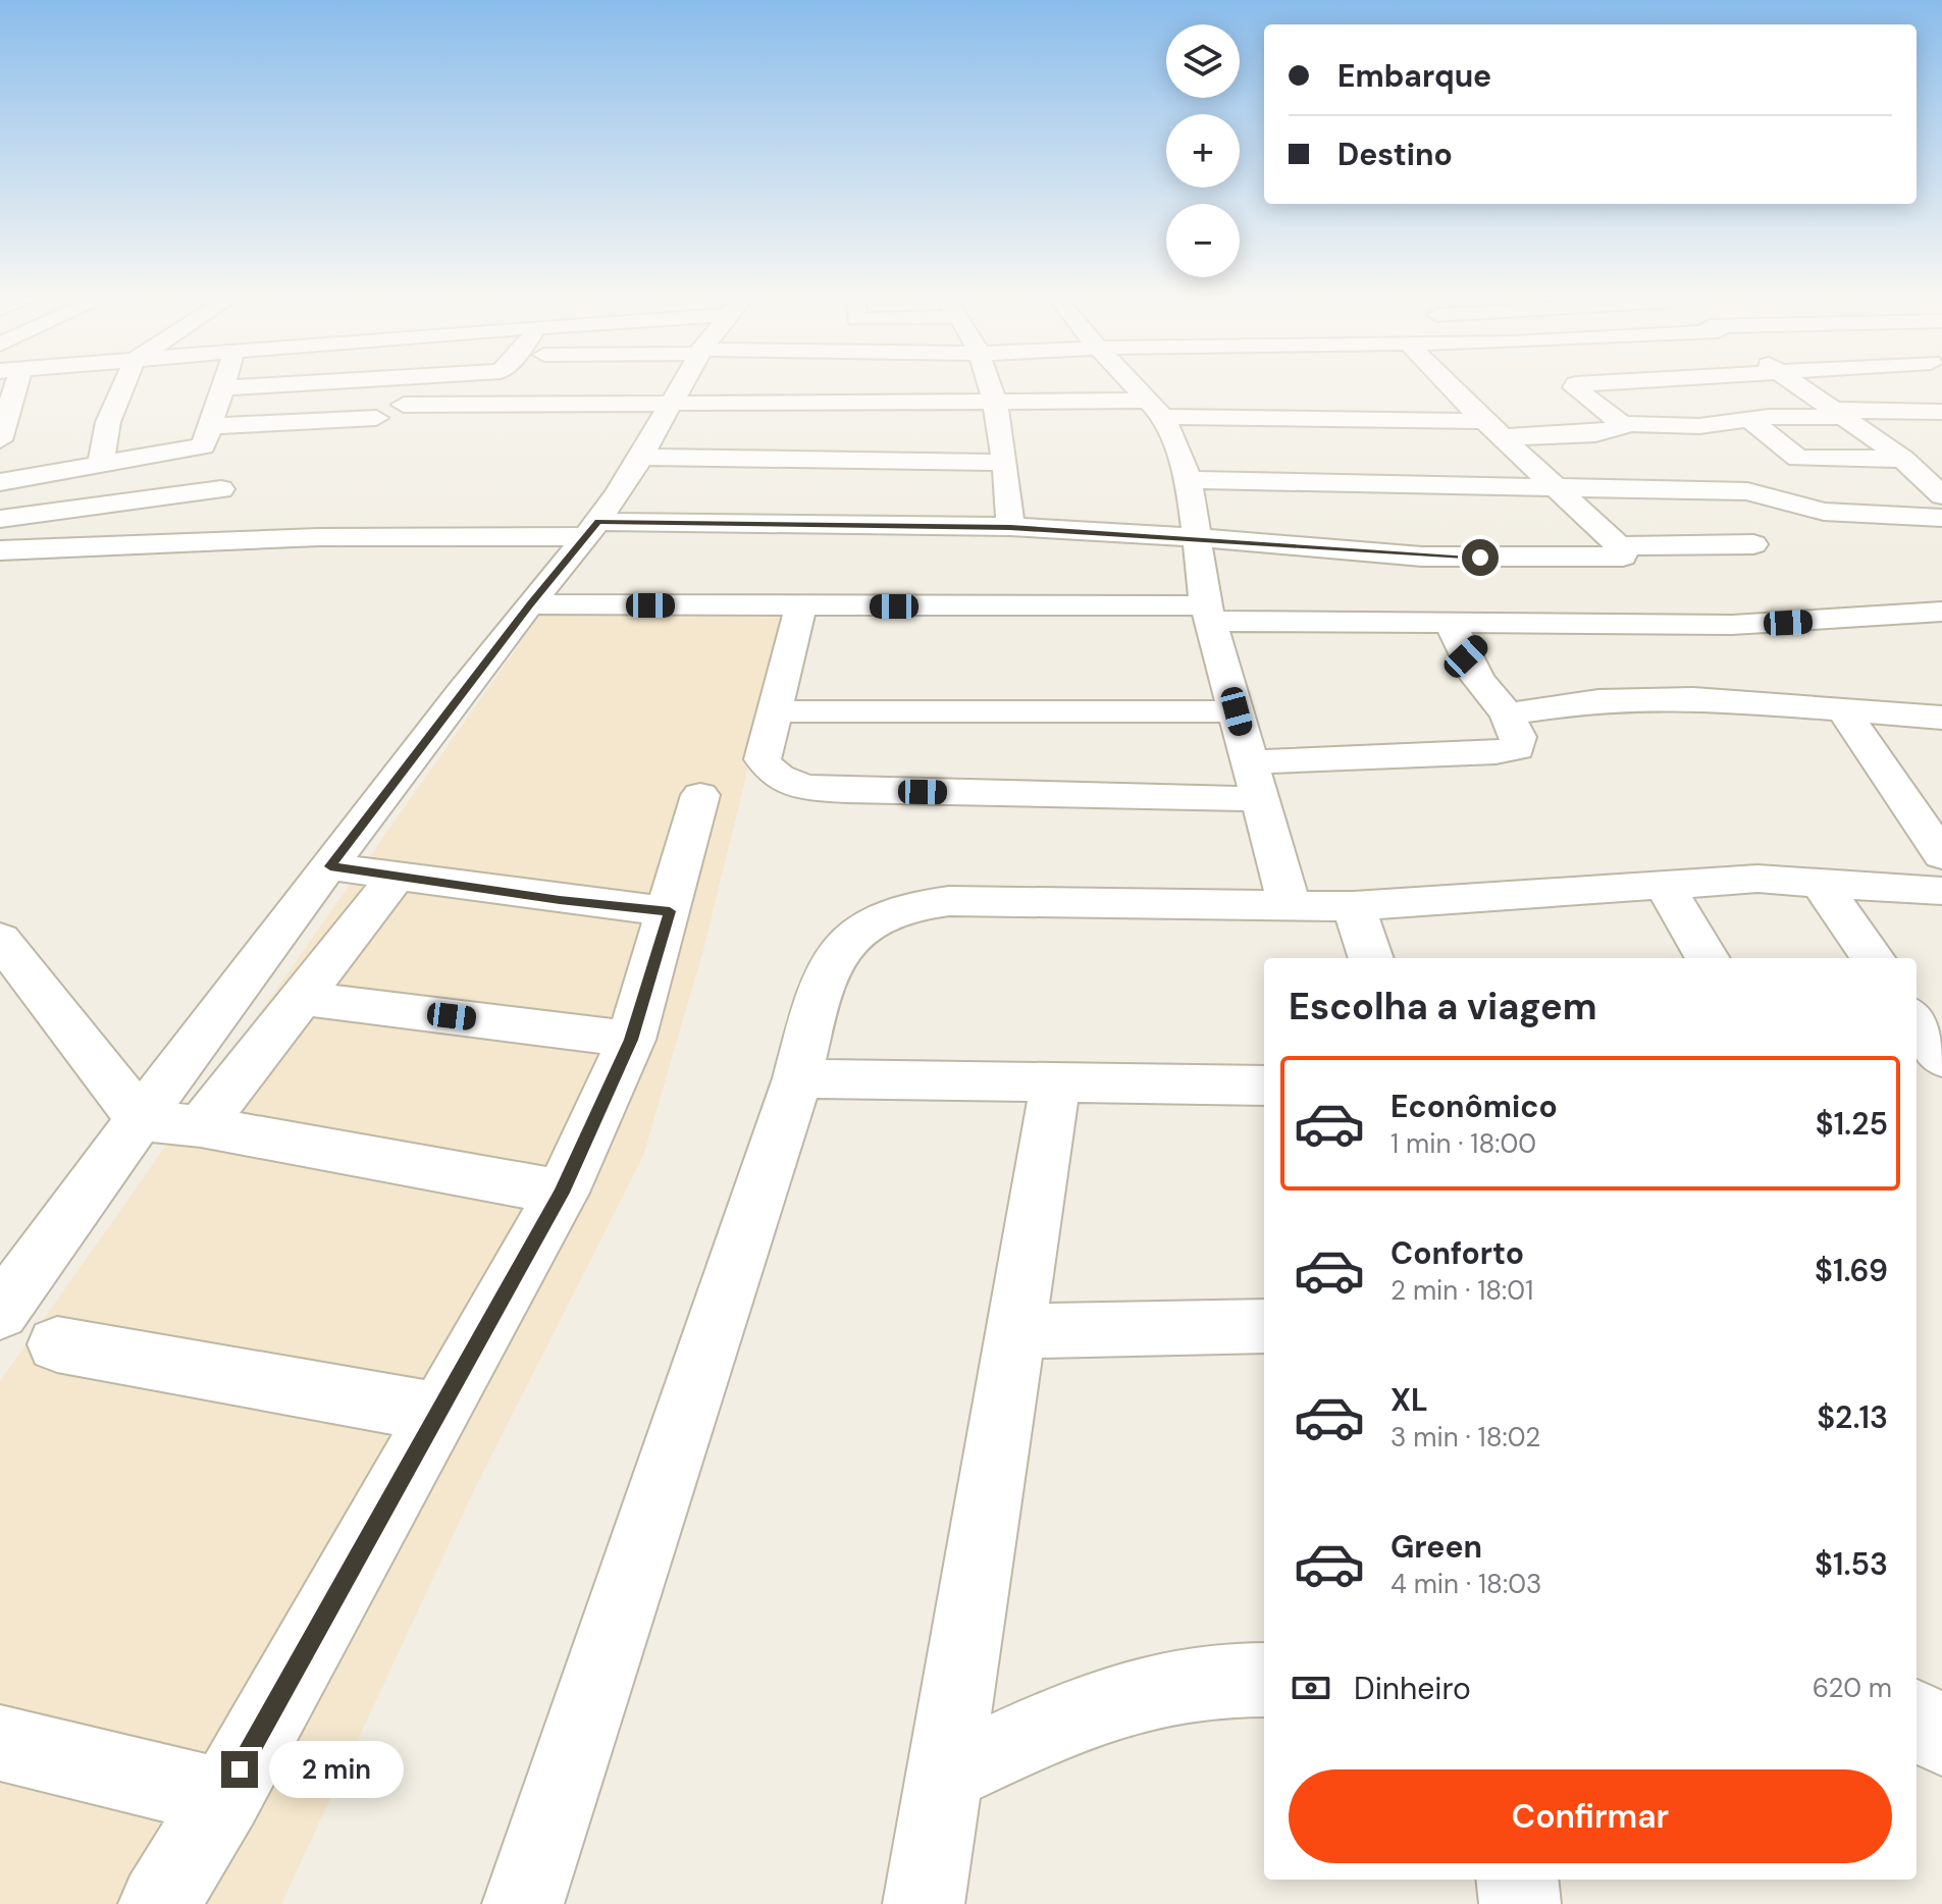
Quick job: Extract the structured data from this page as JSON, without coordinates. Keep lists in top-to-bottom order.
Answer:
{
  "page": {
    "map_buttons": ["+", "−"],
    "banner": ["Embarque", "Destino"],
    "heading": "Escolha a viagem",
    "list": [
      {
        "name": "Econômico",
        "note": "1 min · 18:00",
        "value": "$1.25"
      },
      {
        "name": "Conforto",
        "note": "2 min · 18:01",
        "value": "$1.69"
      },
      {
        "name": "XL",
        "note": "3 min · 18:02",
        "value": "$2.13"
      },
      {
        "name": "Green",
        "note": "4 min · 18:03",
        "value": "$1.53"
      }
    ],
    "pay": ["Dinheiro", "620 m"],
    "bubble": "2 min",
    "buttons": "Confirmar"
  }
}
